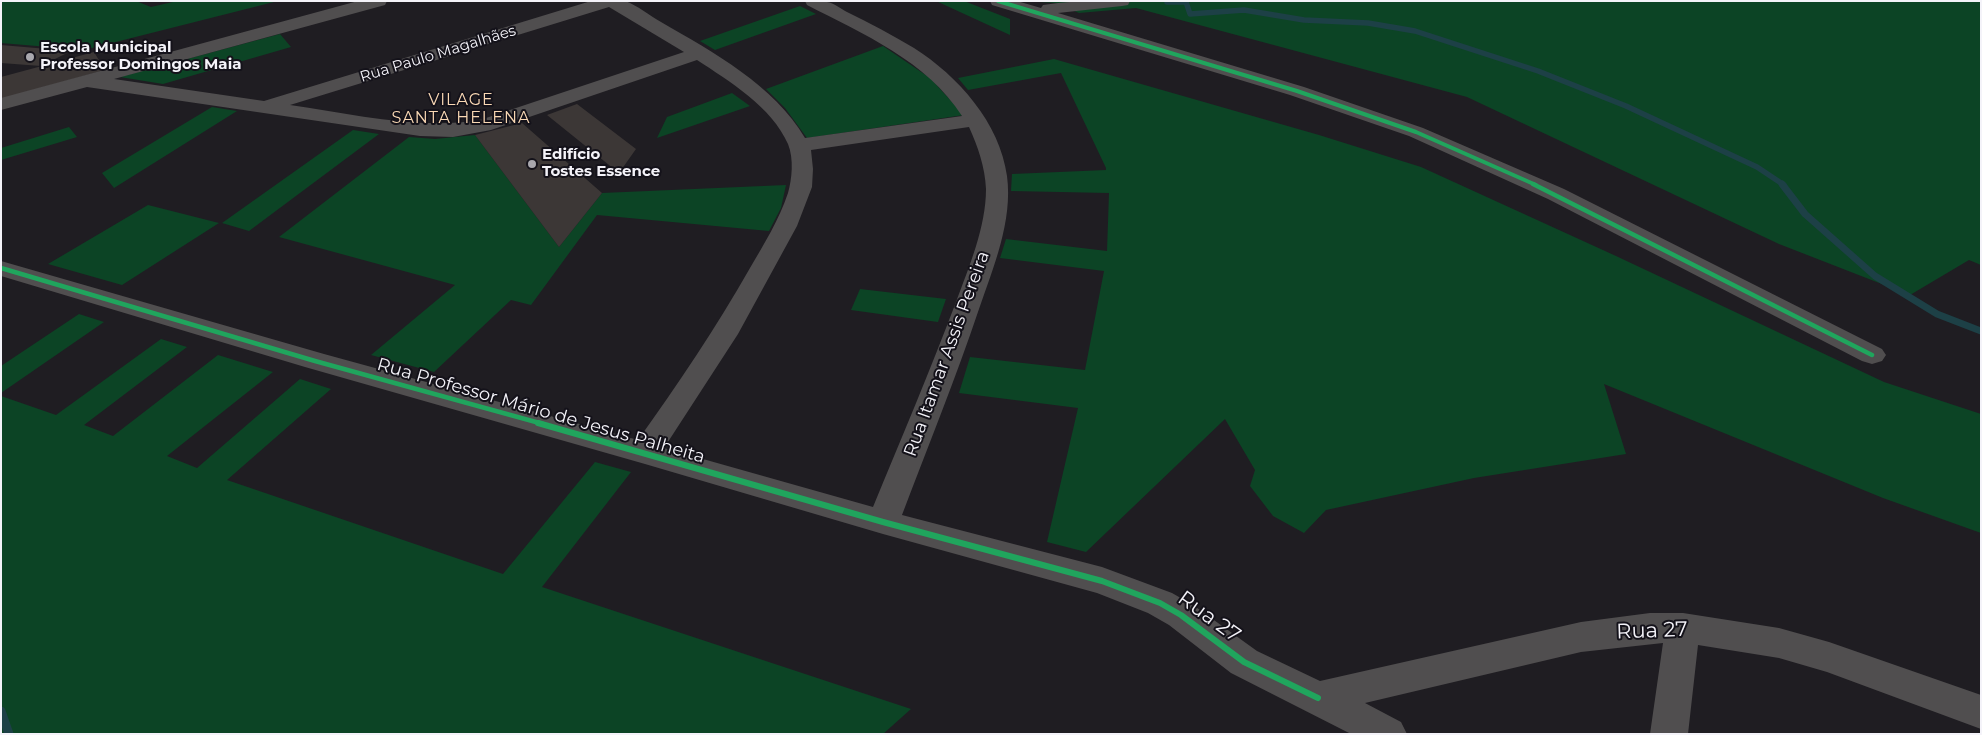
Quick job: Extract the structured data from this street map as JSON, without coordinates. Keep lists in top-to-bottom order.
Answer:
{
  "streets": {
    "street": [
      "Rua Paulo Magalhães",
      "Rua Itamar Assis Pereira",
      "Rua Professor Mário de Jesus Palheita",
      "Rua 27"
    ]
  },
  "crossings": [
    ["Rua Itamar Assis Pereira", "Rua Professor Mário de Jesus Palheita"],
    ["Rua Professor Mário de Jesus Palheita", "Rua 27"]
  ],
  "districts": ["VILAGE SANTA HELENA"],
  "places": ["Escola Municipal Professor Domingos Maia", "Edifício Tostes Essence"]
}
